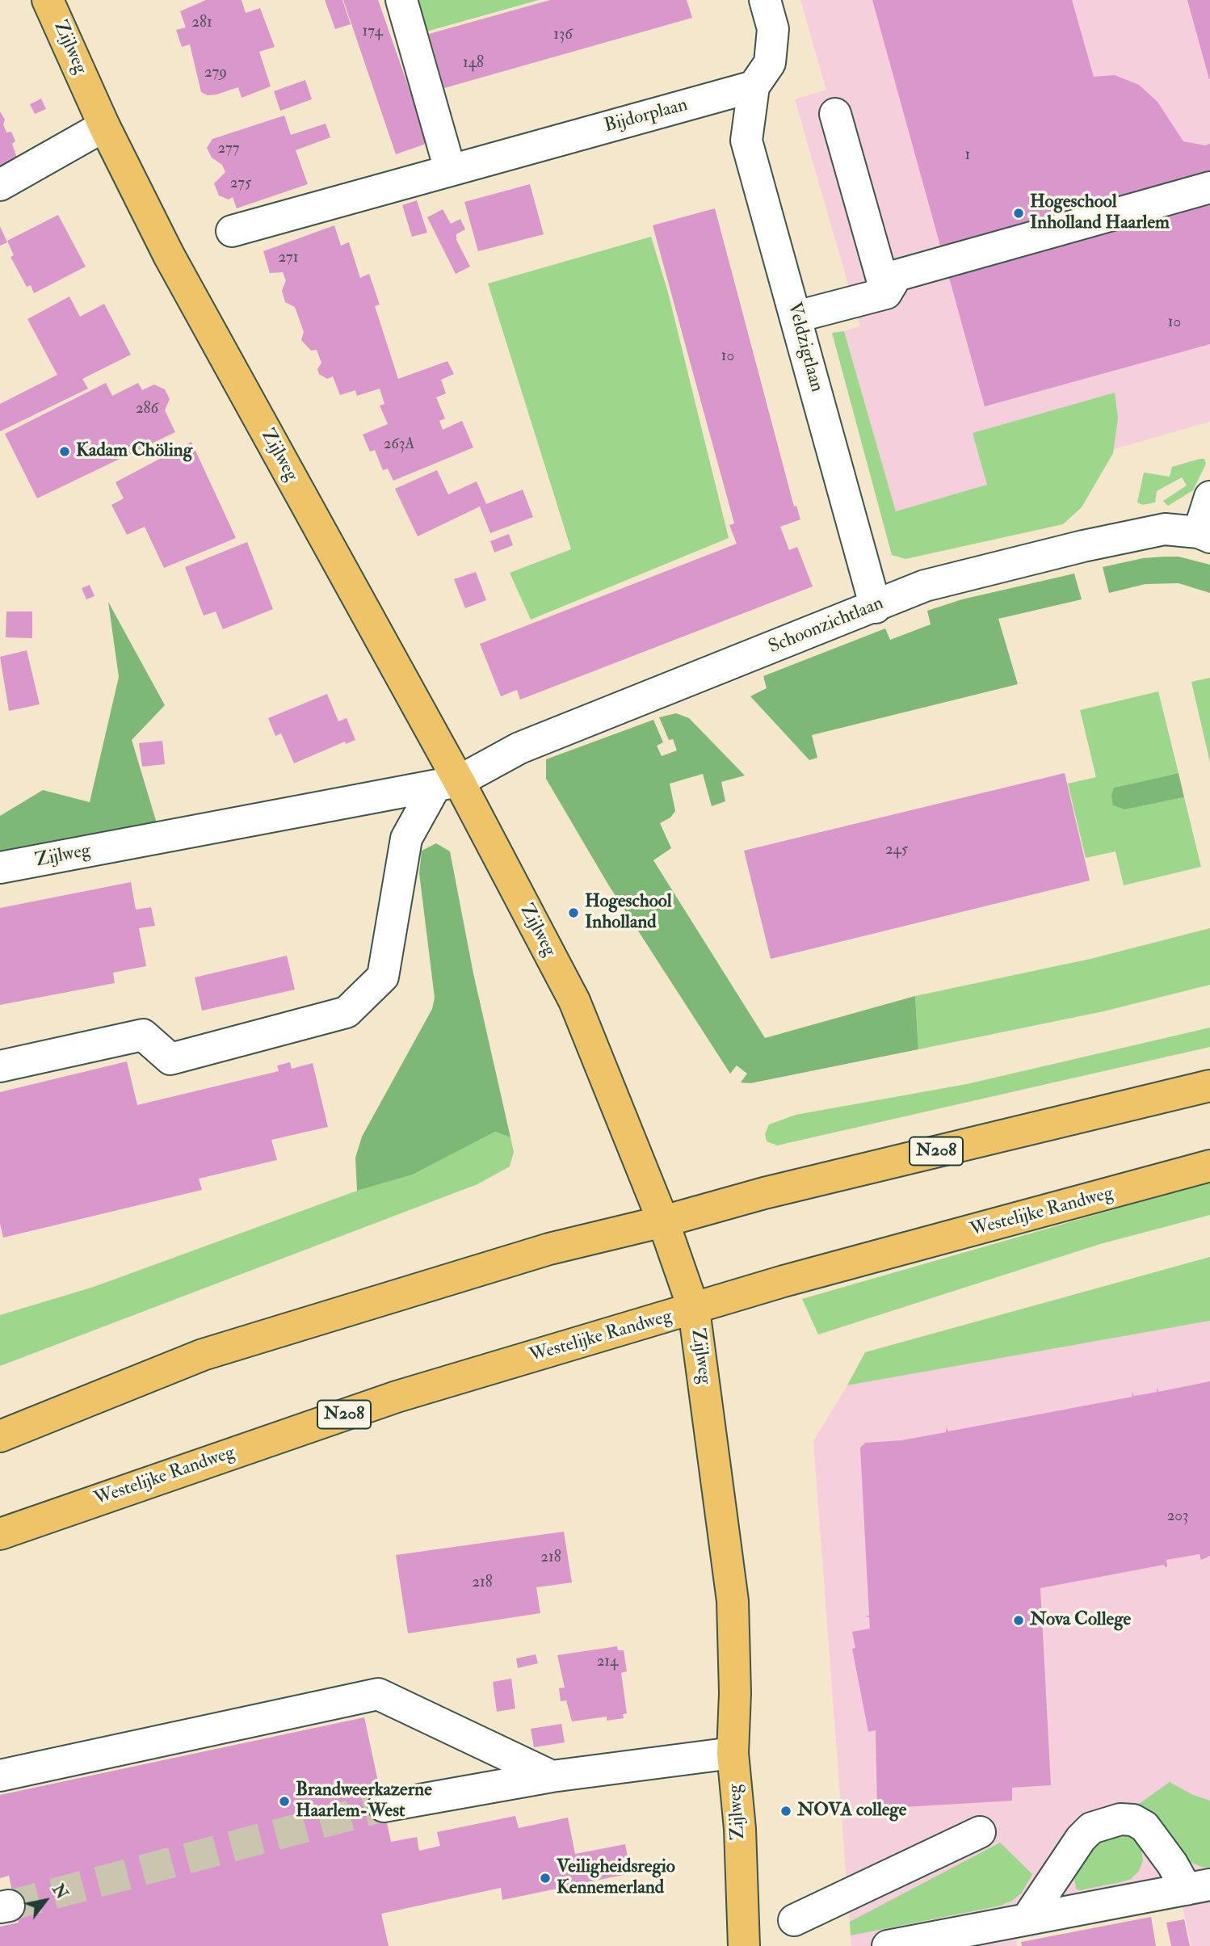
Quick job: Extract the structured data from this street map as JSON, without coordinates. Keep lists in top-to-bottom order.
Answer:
{
  "streets": {
    "main road": ["Zijlweg", "N208", "Westelijke Randweg"],
    "street": ["Bijdorplaan", "Veldzigtlaan", "Schoonzichtlaan"]
  },
  "crossings": [
    ["Zijlweg", "Schoonzichtlaan"],
    ["Zijlweg", "N208"],
    ["Zijlweg", "Westelijke Randweg"],
    ["Bijdorplaan", "Veldzigtlaan"],
    ["Veldzigtlaan", "Schoonzichtlaan"]
  ],
  "places": [
    "Hogeschool Inholland Haarlem",
    "Kadam Chöling",
    "Hogeschool Inholland",
    "Nova College",
    "Brandweerkazerne Haarlem-West",
    "NOVA college",
    "Veiligheidsregio Kennemerland"
  ],
  "house_numbers": [
    "281",
    "174",
    "136",
    "148",
    "279",
    "277",
    "1",
    "275",
    "271",
    "10",
    "10",
    "286",
    "263A",
    "245",
    "203",
    "218",
    "218",
    "214"
  ],
  "north": "top right"
}
